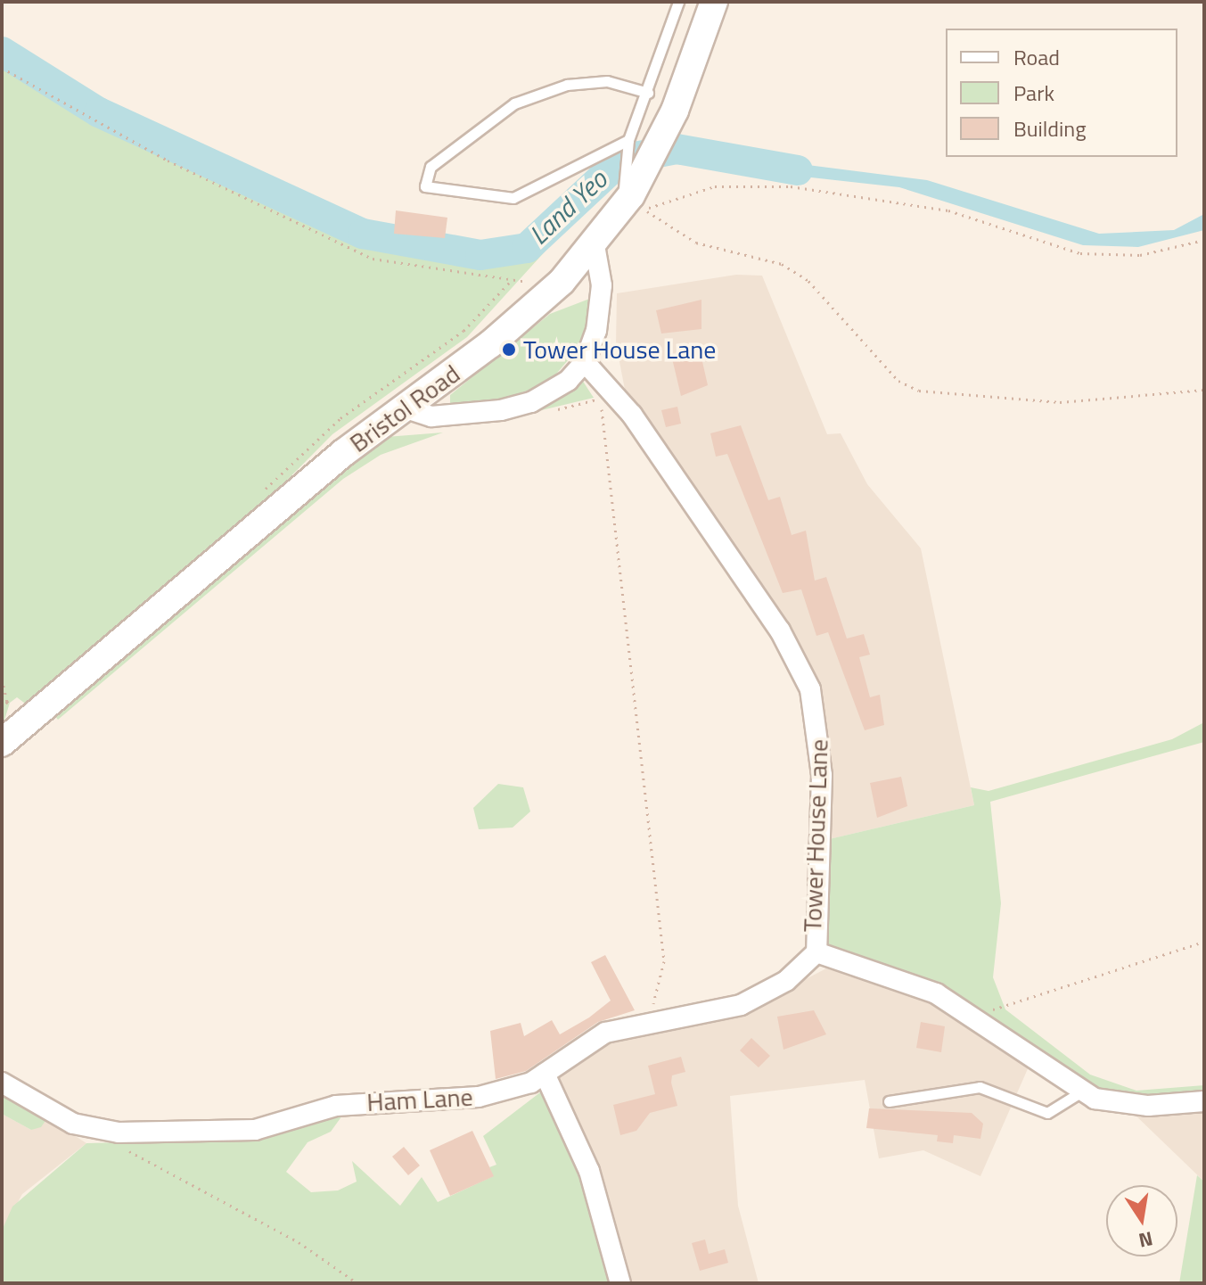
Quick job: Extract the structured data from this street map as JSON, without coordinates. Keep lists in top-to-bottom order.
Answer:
{
  "streets": {
    "main road": ["Bristol Road"],
    "street": ["Tower House Lane", "Ham Lane"]
  },
  "crossings": [
    ["Tower House Lane", "Ham Lane"]
  ],
  "water": ["Land Yeo"],
  "places": ["Tower House Lane"],
  "legend": ["Road", "Park", "Building"],
  "north": "bottom"
}
